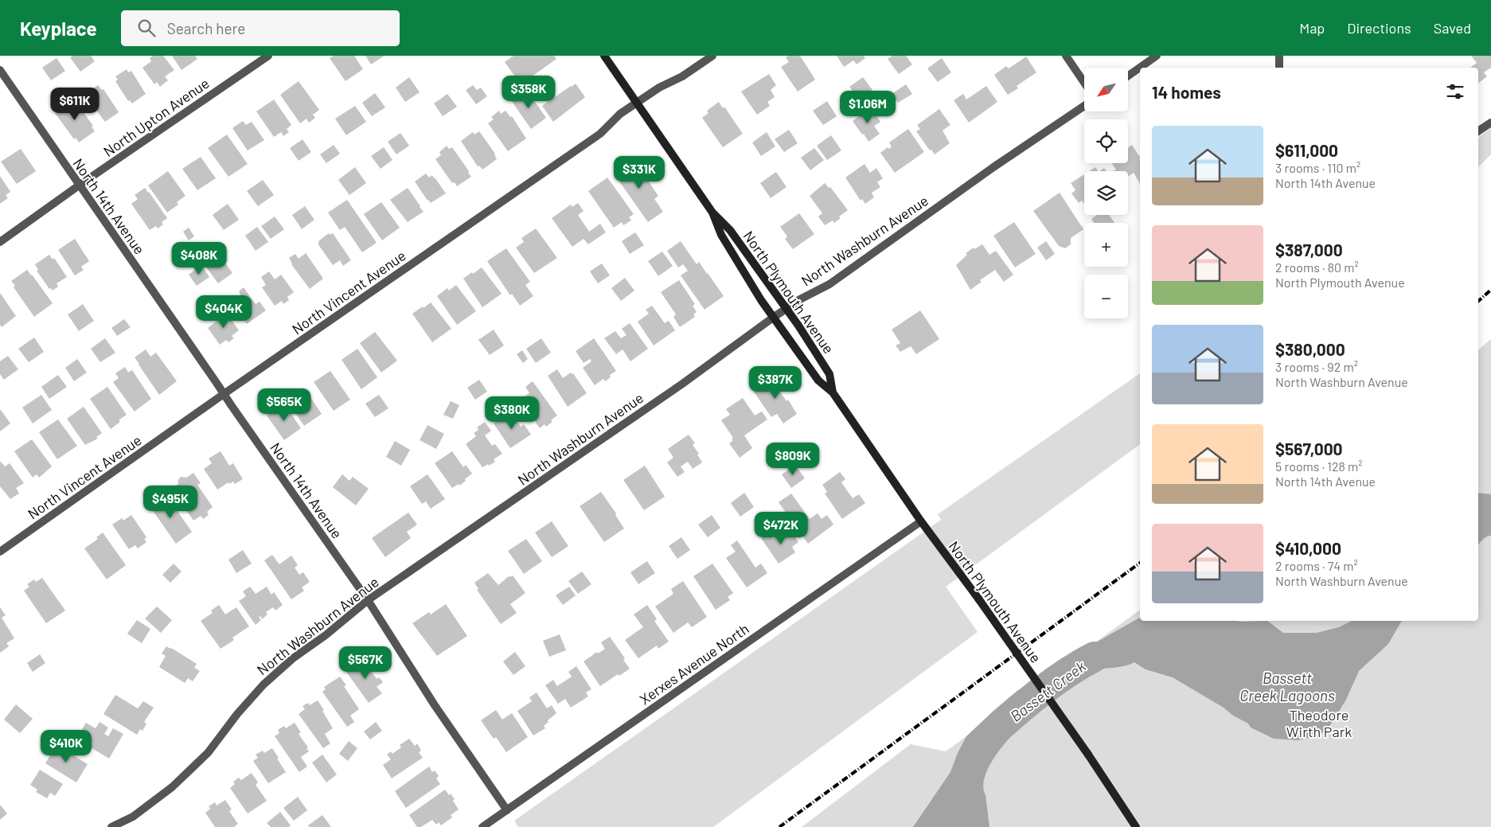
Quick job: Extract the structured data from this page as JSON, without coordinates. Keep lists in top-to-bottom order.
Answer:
{
  "streets": {
    "street": [
      "North Upton Avenue",
      "North 14th Avenue",
      "North Washburn Avenue",
      "North Vincent Avenue",
      "North Plymouth Avenue",
      "Xerxes Avenue North"
    ]
  },
  "crossings": [
    ["North Upton Avenue", "North 14th Avenue"],
    ["North 14th Avenue", "North Washburn Avenue"],
    ["North 14th Avenue", "North Vincent Avenue"],
    ["North 14th Avenue", "Xerxes Avenue North"],
    ["North Washburn Avenue", "North Plymouth Avenue"],
    ["North Vincent Avenue", "North Plymouth Avenue"],
    ["North Plymouth Avenue", "Xerxes Avenue North"]
  ],
  "water": ["Bassett Creek Lagoons", "Bassett Creek"],
  "parks": ["Theodore Wirth Park"],
  "north": "bottom left",
  "page": {
    "header": "Keyplace",
    "search": "Search here",
    "nav": ["Map", "Directions", "Saved"],
    "map_buttons": ["+", "−"],
    "heading": "14 homes",
    "price": [
      "$358K",
      "$611K",
      "$1.06M",
      "$331K",
      "$408K",
      "$404K",
      "$387K",
      "$565K",
      "$380K",
      "$809K",
      "$495K",
      "$472K",
      "$567K",
      "$410K"
    ],
    "list": [
      {
        "name": "$611,000",
        "note": "3 rooms · 110 m² · North 14th Avenue"
      },
      {
        "name": "$387,000",
        "note": "2 rooms · 80 m² · North Plymouth Avenue"
      },
      {
        "name": "$380,000",
        "note": "3 rooms · 92 m² · North Washburn Avenue"
      },
      {
        "name": "$567,000",
        "note": "5 rooms · 128 m² · North 14th Avenue"
      },
      {
        "name": "$410,000",
        "note": "2 rooms · 74 m² · North Washburn Avenue"
      }
    ]
  }
}
